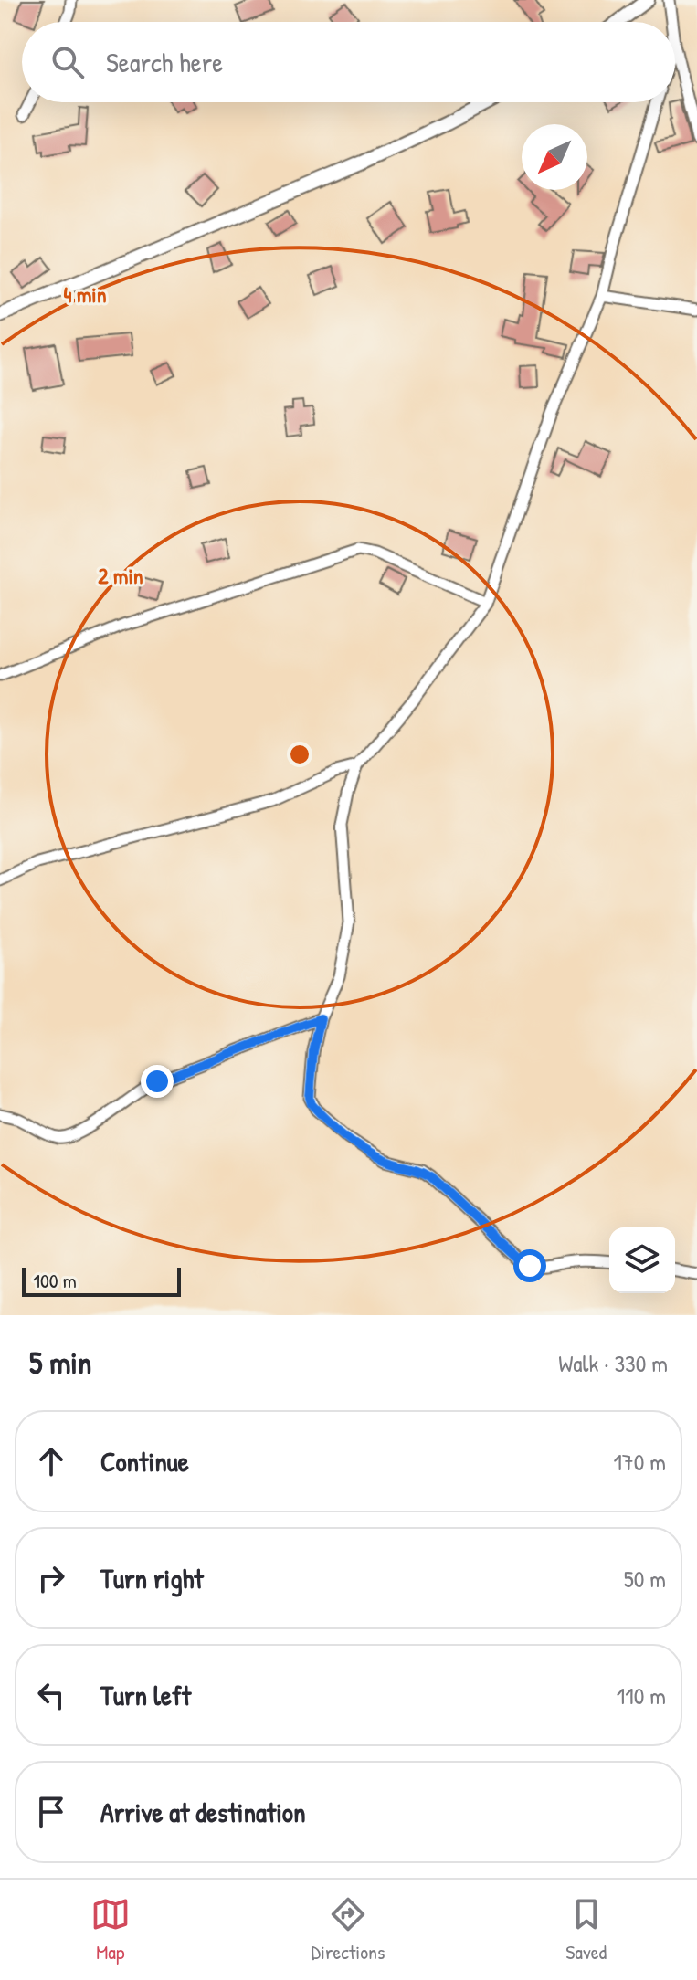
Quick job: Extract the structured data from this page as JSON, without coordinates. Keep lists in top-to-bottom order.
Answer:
{
  "scale_bar": "100 m",
  "north": "bottom left",
  "page": {
    "search": "Search here",
    "scale": "100 m",
    "heading": ["5 min", "Walk · 330 m"],
    "list": [
      ["Continue", "170 m"],
      ["Turn right", "50 m"],
      ["Turn left", "110 m"],
      "Arrive at destination"
    ],
    "nav": ["Map", "Directions", "Saved"]
  },
  "rings": ["4 min", "2 min"]
}
